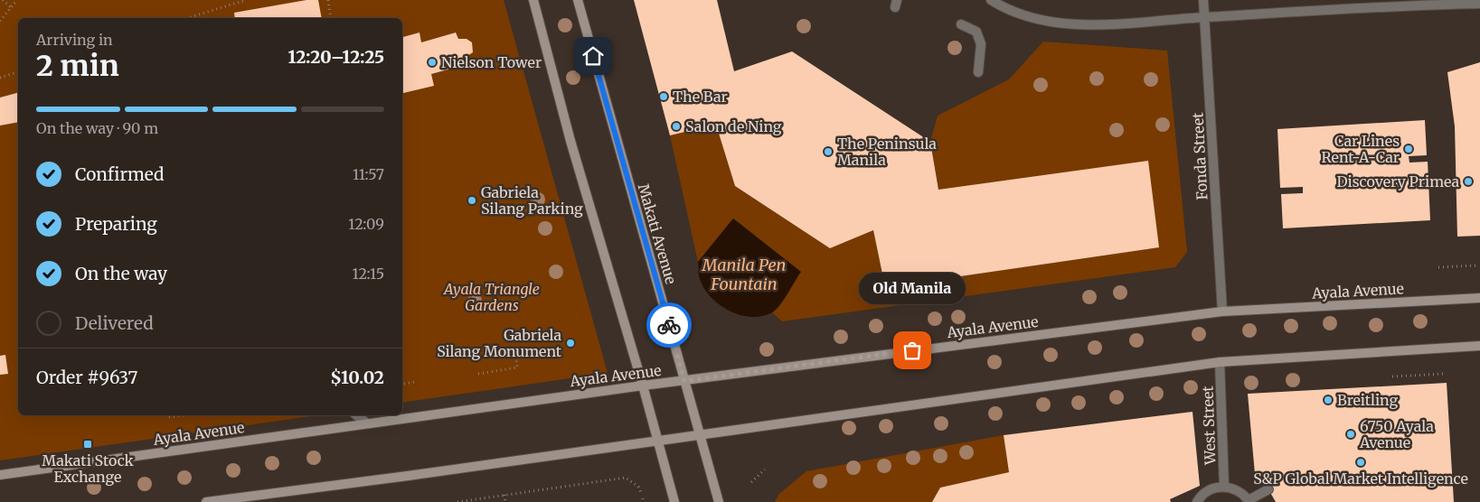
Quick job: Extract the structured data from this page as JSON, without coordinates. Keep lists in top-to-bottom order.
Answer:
{
  "streets": {
    "main road": ["Makati Avenue", "Ayala Avenue"],
    "street": ["Fonda Street", "West Street"]
  },
  "crossings": [
    ["Fonda Street", "Ayala Avenue"],
    ["Makati Avenue", "Ayala Avenue"]
  ],
  "water": ["Manila Pen Fountain"],
  "parks": ["Ayala Triangle Gardens"],
  "places": {
    "other": [
      "Nielson Tower",
      "The Bar",
      "Salon de Ning",
      "Car Lines Rent-A-Car",
      "The Peninsula Manila",
      "Discovery Primea",
      "Gabriela Silang Parking",
      "Gabriela Silang Monument",
      "Old Manila",
      "Breitling",
      "6750 Ayala Avenue",
      "S&P Global Market Intelligence"
    ],
    "transit": ["Makati Stock Exchange"]
  },
  "page": {
    "heading": ["2 min", "Arriving in", "12:20–12:25"],
    "panel": ["Order #9637", "$10.02"],
    "bar": "On the way · 90 m",
    "list": [
      ["Confirmed", "11:57"],
      ["Preparing", "12:09"],
      ["On the way", "12:15"],
      "Delivered"
    ],
    "bubble": "Old Manila"
  }
}
